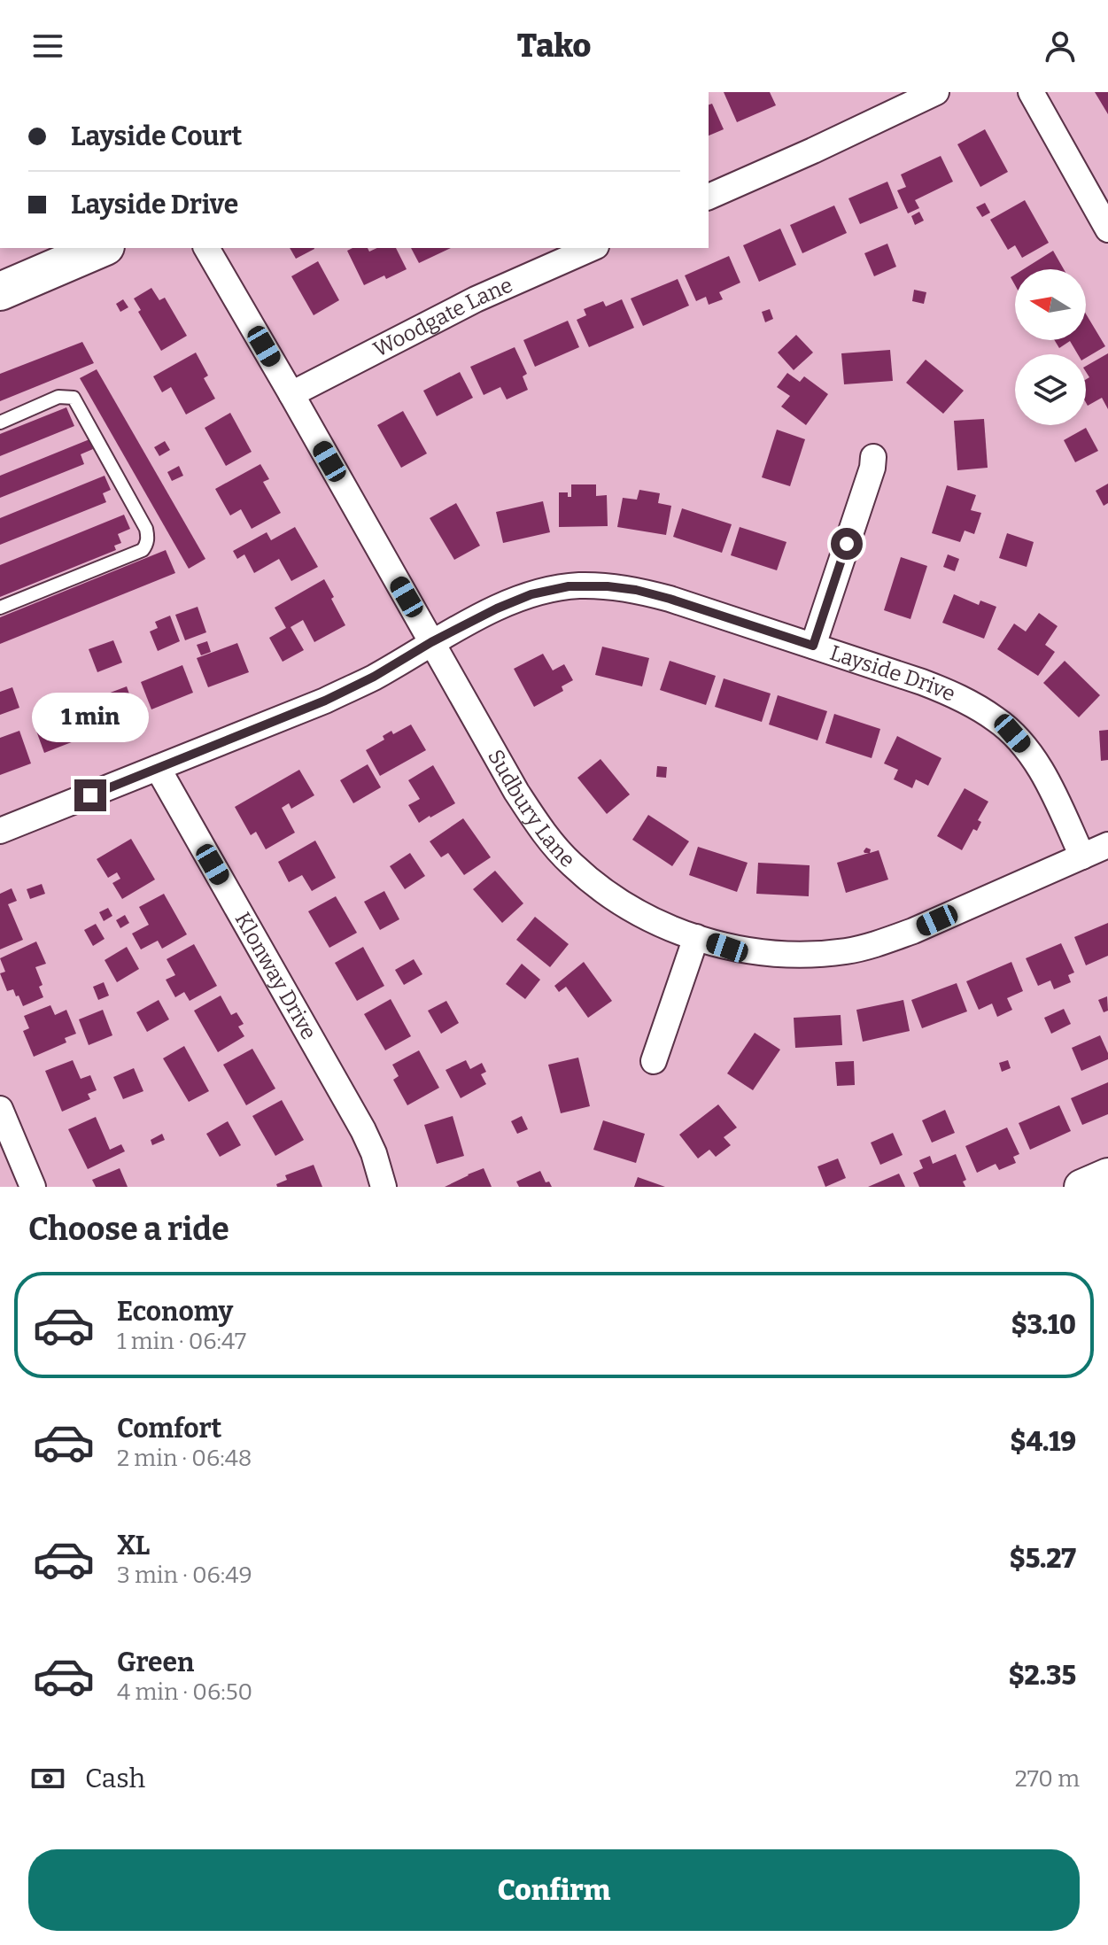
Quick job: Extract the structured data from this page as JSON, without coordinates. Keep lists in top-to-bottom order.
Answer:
{
  "streets": {
    "street": [
      "Woodgate Lane",
      "Layside Drive",
      "Sudbury Lane",
      "Klonway Drive"
    ]
  },
  "crossings": [
    ["Woodgate Lane", "Sudbury Lane"],
    ["Layside Drive", "Sudbury Lane"],
    ["Layside Drive", "Klonway Drive"]
  ],
  "north": "left",
  "page": {
    "header": "Tako",
    "banner": ["Layside Court", "Layside Drive"],
    "bubble": "1 min",
    "heading": "Choose a ride",
    "list": [
      {
        "name": "Economy",
        "note": "1 min · 06:47",
        "value": "$3.10"
      },
      {
        "name": "Comfort",
        "note": "2 min · 06:48",
        "value": "$4.19"
      },
      {
        "name": "XL",
        "note": "3 min · 06:49",
        "value": "$5.27"
      },
      {
        "name": "Green",
        "note": "4 min · 06:50",
        "value": "$2.35"
      }
    ],
    "pay": ["Cash", "270 m"],
    "buttons": "Confirm"
  }
}
